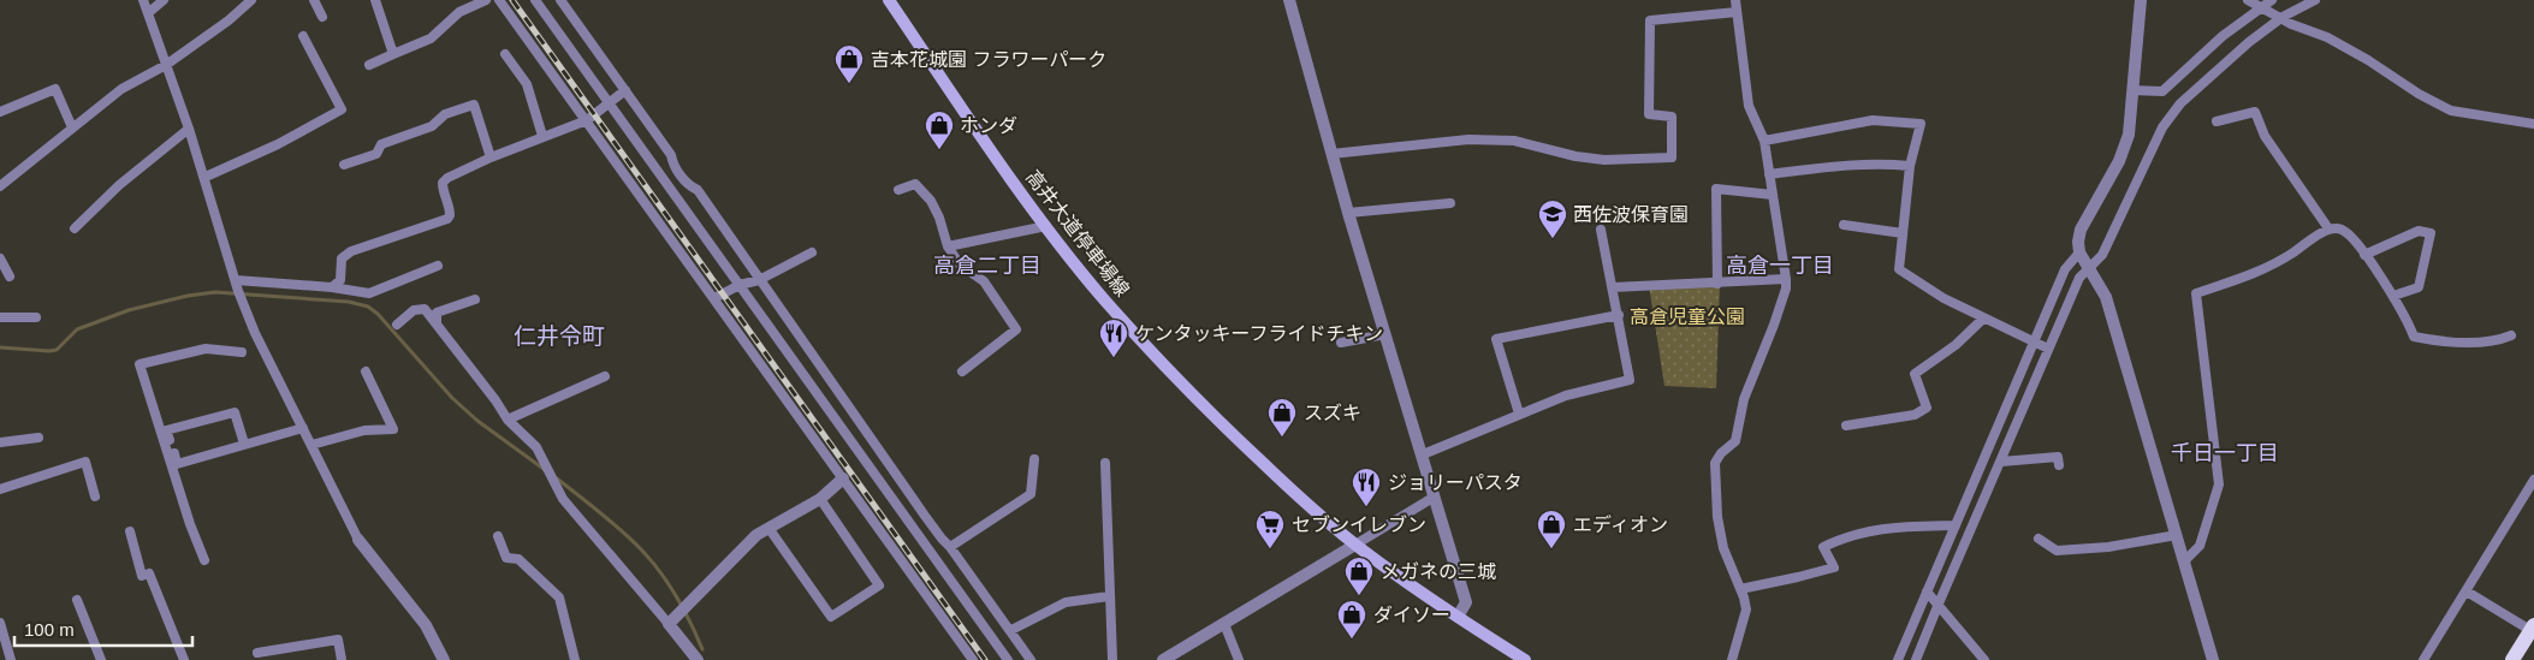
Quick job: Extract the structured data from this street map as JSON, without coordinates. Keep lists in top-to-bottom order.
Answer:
{
  "streets": {
    "main road": ["高井大道停車場線"]
  },
  "districts": [
    "高倉二丁目",
    "高倉一丁目",
    "仁井令町",
    "千日一丁目"
  ],
  "parks": ["高倉児童公園"],
  "places": {
    "shop": [
      "吉本花城園 フラワーパーク",
      "ホンダ",
      "スズキ",
      "エディオン",
      "メガネの三城",
      "ダイソー"
    ],
    "school or university": ["西佐波保育園"],
    "restaurant": ["ケンタッキーフライドチキン", "ジョリーパスタ"],
    "supermarket": ["セブンイレブン"]
  },
  "scale_bar": "100 m"
}
